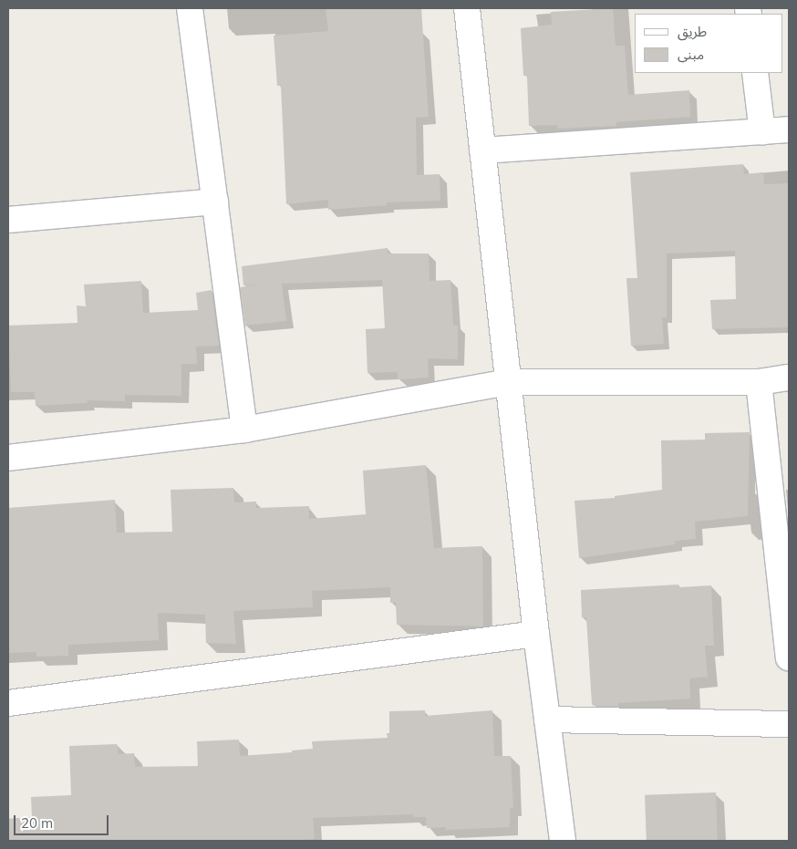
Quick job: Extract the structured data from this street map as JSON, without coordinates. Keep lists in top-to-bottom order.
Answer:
{
  "legend": ["طريق", "مبنى"],
  "scale_bar": "20 m"
}
